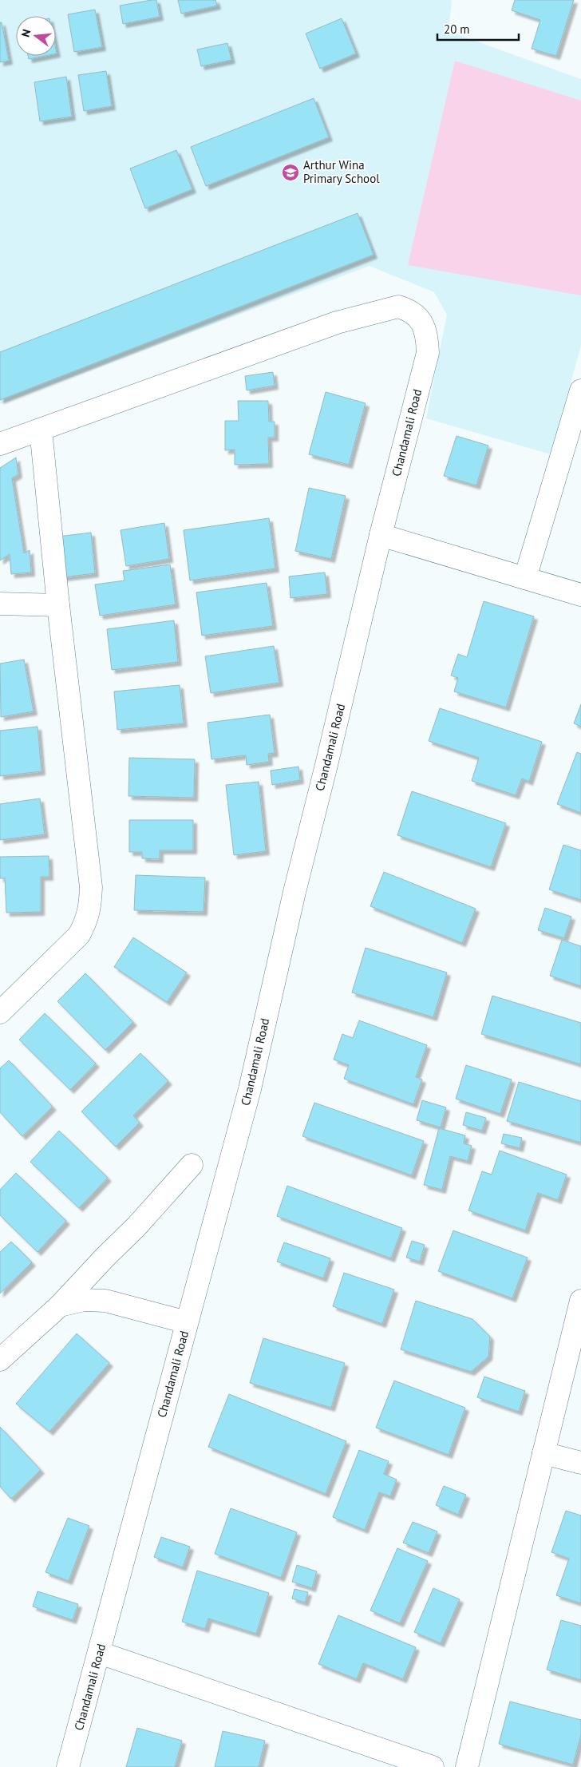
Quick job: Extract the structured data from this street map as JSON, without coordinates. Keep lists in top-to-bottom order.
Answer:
{
  "streets": {
    "street": ["Chandamali Road"]
  },
  "places": {
    "school or university": ["Arthur Wina Primary School"]
  },
  "scale_bar": "20 m",
  "north": "left"
}
